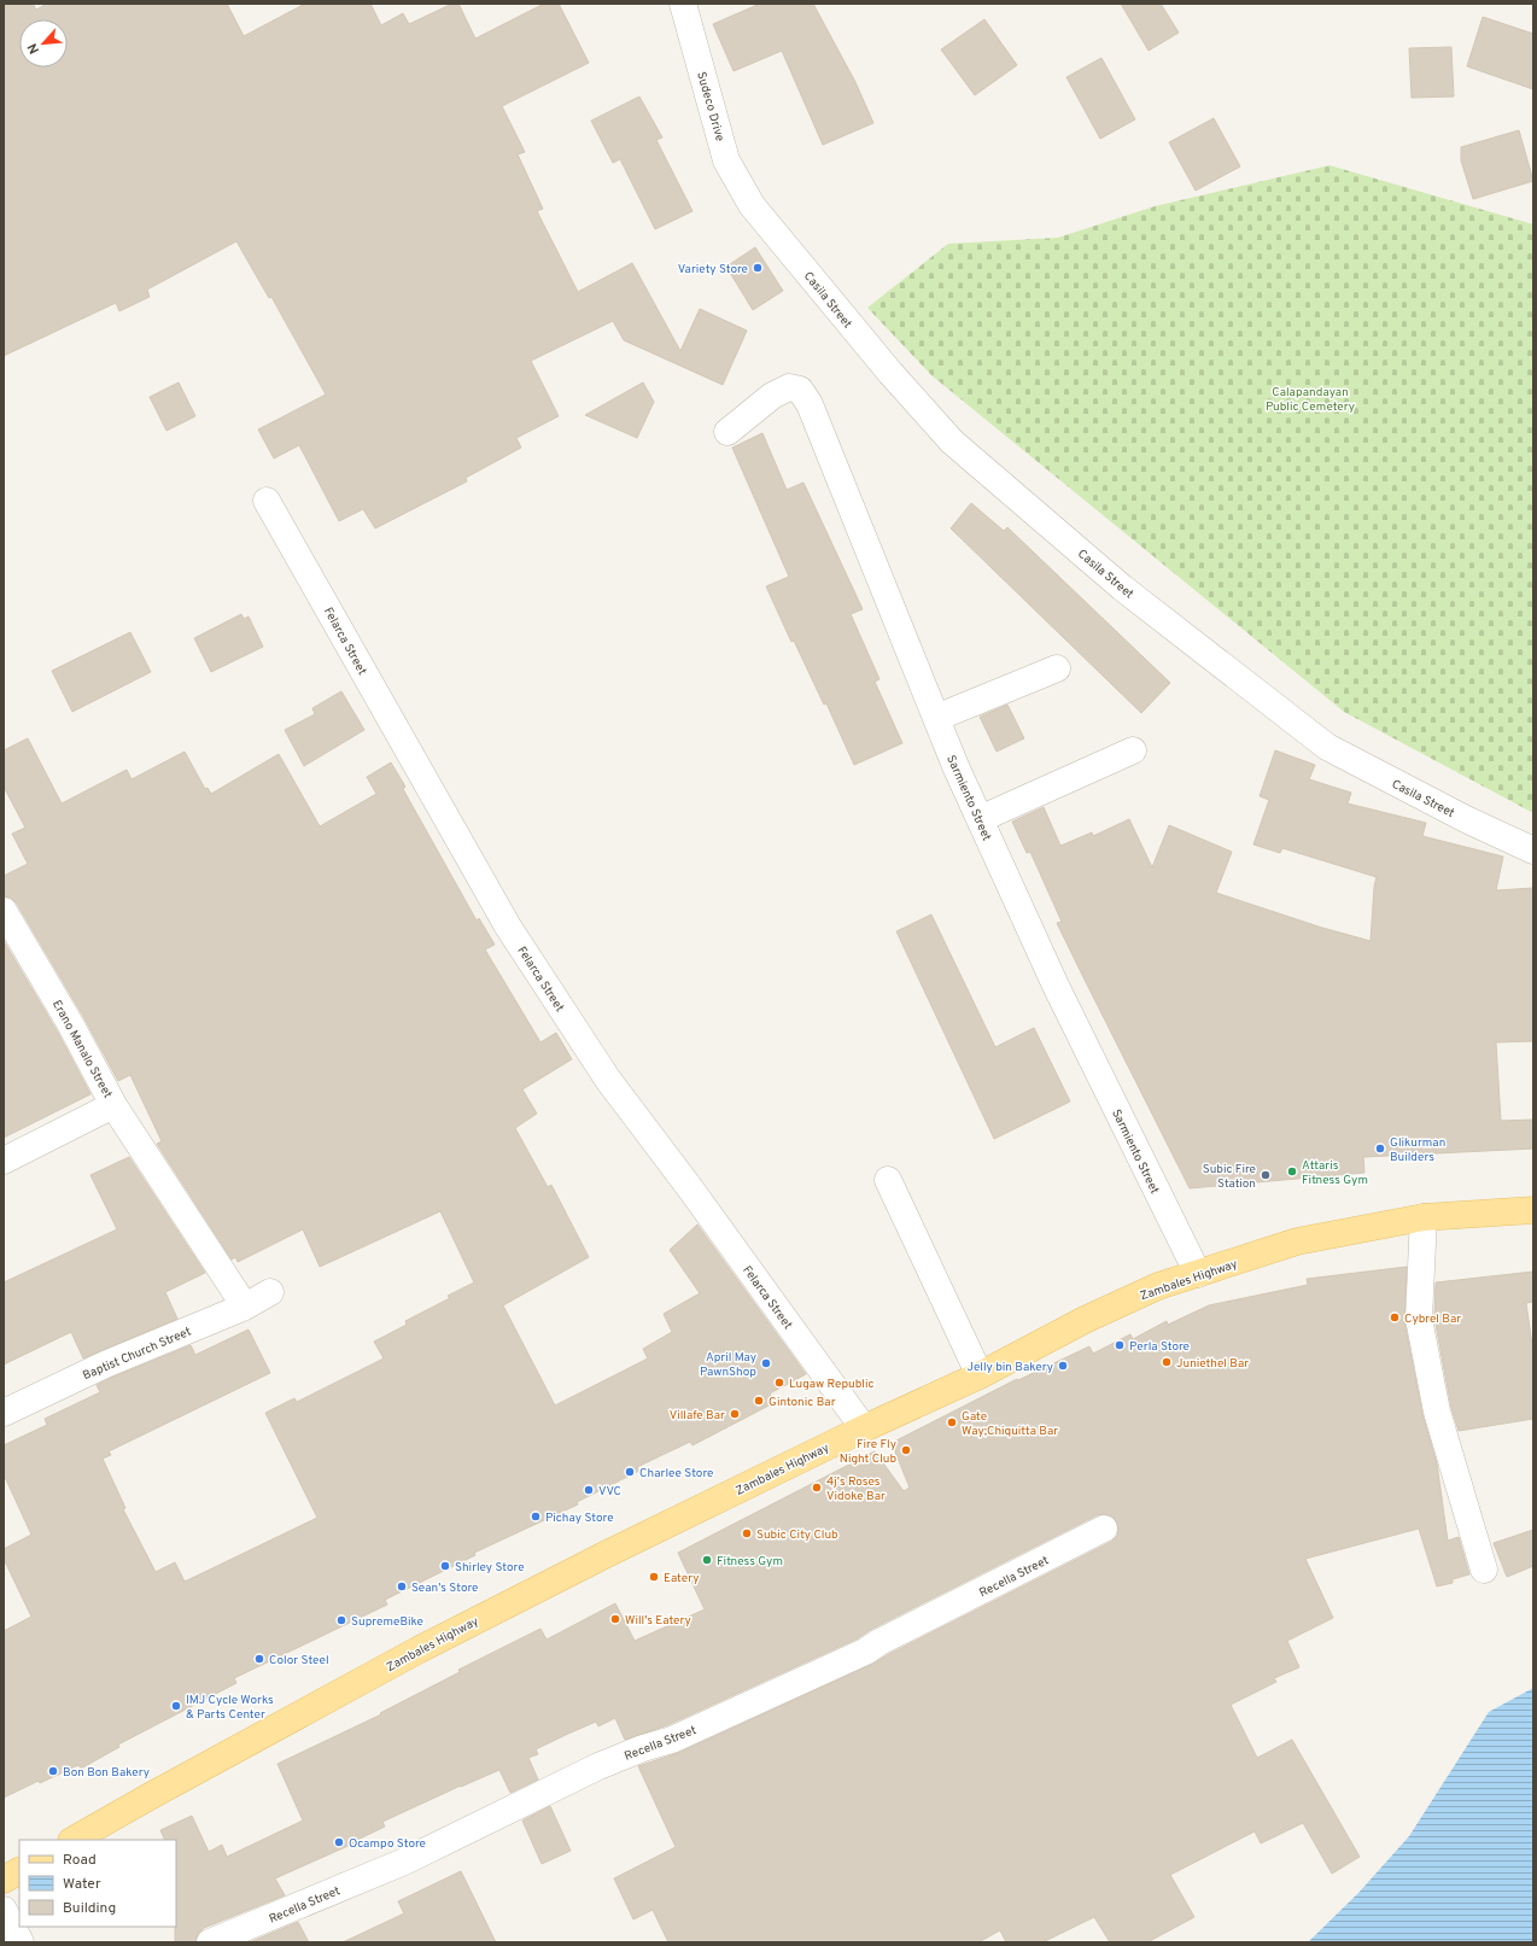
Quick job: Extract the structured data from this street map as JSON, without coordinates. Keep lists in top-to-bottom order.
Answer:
{
  "streets": {
    "main road": ["Zambales Highway"],
    "street": [
      "Sudeco Drive",
      "Casila Street",
      "Felarca Street",
      "Sarmiento Street",
      "Erano Manalo Street",
      "Baptist Church Street",
      "Recella Street"
    ]
  },
  "crossings": [
    ["Sudeco Drive", "Casila Street"],
    ["Felarca Street", "Zambales Highway"],
    ["Sarmiento Street", "Zambales Highway"]
  ],
  "parks": ["Calapandayan Public Cemetery"],
  "places": [
    "Variety Store",
    "Glikurman Builders",
    "Attaris Fitness Gym",
    "Subic Fire Station",
    "Cybrel Bar",
    "Perla Store",
    "Juniethel Bar",
    "April May PawnShop",
    "Jelly bin Bakery",
    "Lugaw Republic",
    "Gintonic Bar",
    "Villafe Bar",
    "Gate Way;Chiquitta Bar",
    "Fire Fly Night Club",
    "Charlee Store",
    "4j's Roses Vidoke Bar",
    "VVC",
    "Pichay Store",
    "Subic City Club",
    "Fitness Gym",
    "Shirley Store",
    "Eatery",
    "Sean's Store",
    "Will's Eatery",
    "SupremeBike",
    "Color Steel",
    "IMJ Cycle Works & Parts Center",
    "Bon Bon Bakery",
    "Ocampo Store"
  ],
  "legend": ["Road", "Water", "Building"],
  "north": "bottom left"
}
